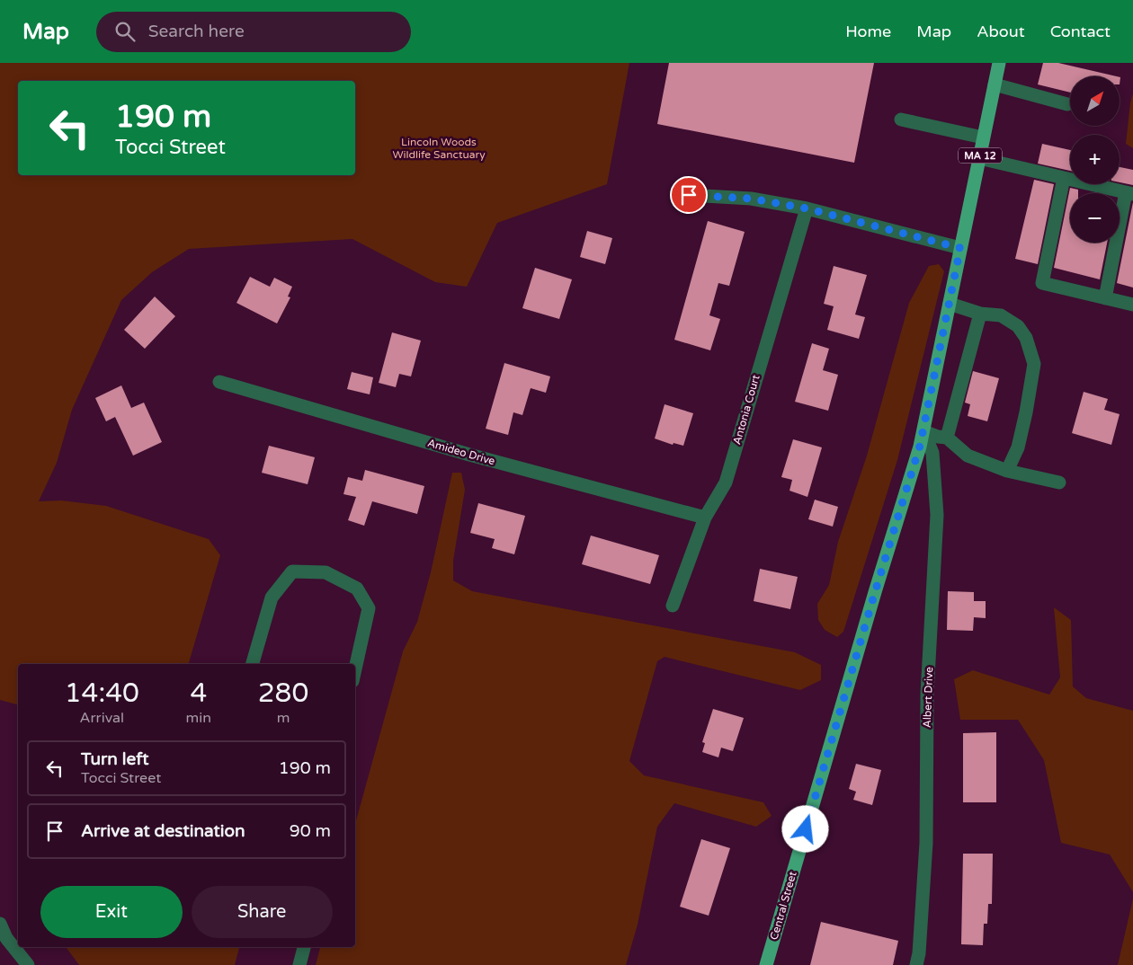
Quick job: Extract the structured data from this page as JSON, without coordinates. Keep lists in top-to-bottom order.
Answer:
{
  "streets": {
    "main road": ["MA 12", "Central Street"],
    "street": ["Antonia Court", "Amideo Drive", "Albert Drive"]
  },
  "crossings": [
    ["Antonia Court", "Amideo Drive"],
    ["Albert Drive", "Central Street"]
  ],
  "parks": ["Lincoln Woods Wildlife Sanctuary"],
  "north": "top right",
  "page": {
    "header": "Map",
    "search": "Search here",
    "nav": [
      "Home",
      "Map",
      "About",
      "Contact"
    ],
    "map_buttons": ["+", "−"],
    "turn": ["190 m", "Tocci Street"],
    "eta": [
      "14:40",
      "Arrival",
      "4",
      "min",
      "280",
      "m"
    ],
    "list": [
      {
        "name": "Turn left",
        "note": "Tocci Street",
        "value": "190 m"
      },
      {
        "name": "Arrive at destination",
        "value": "90 m"
      }
    ],
    "buttons": ["Exit", "Share"]
  }
}
